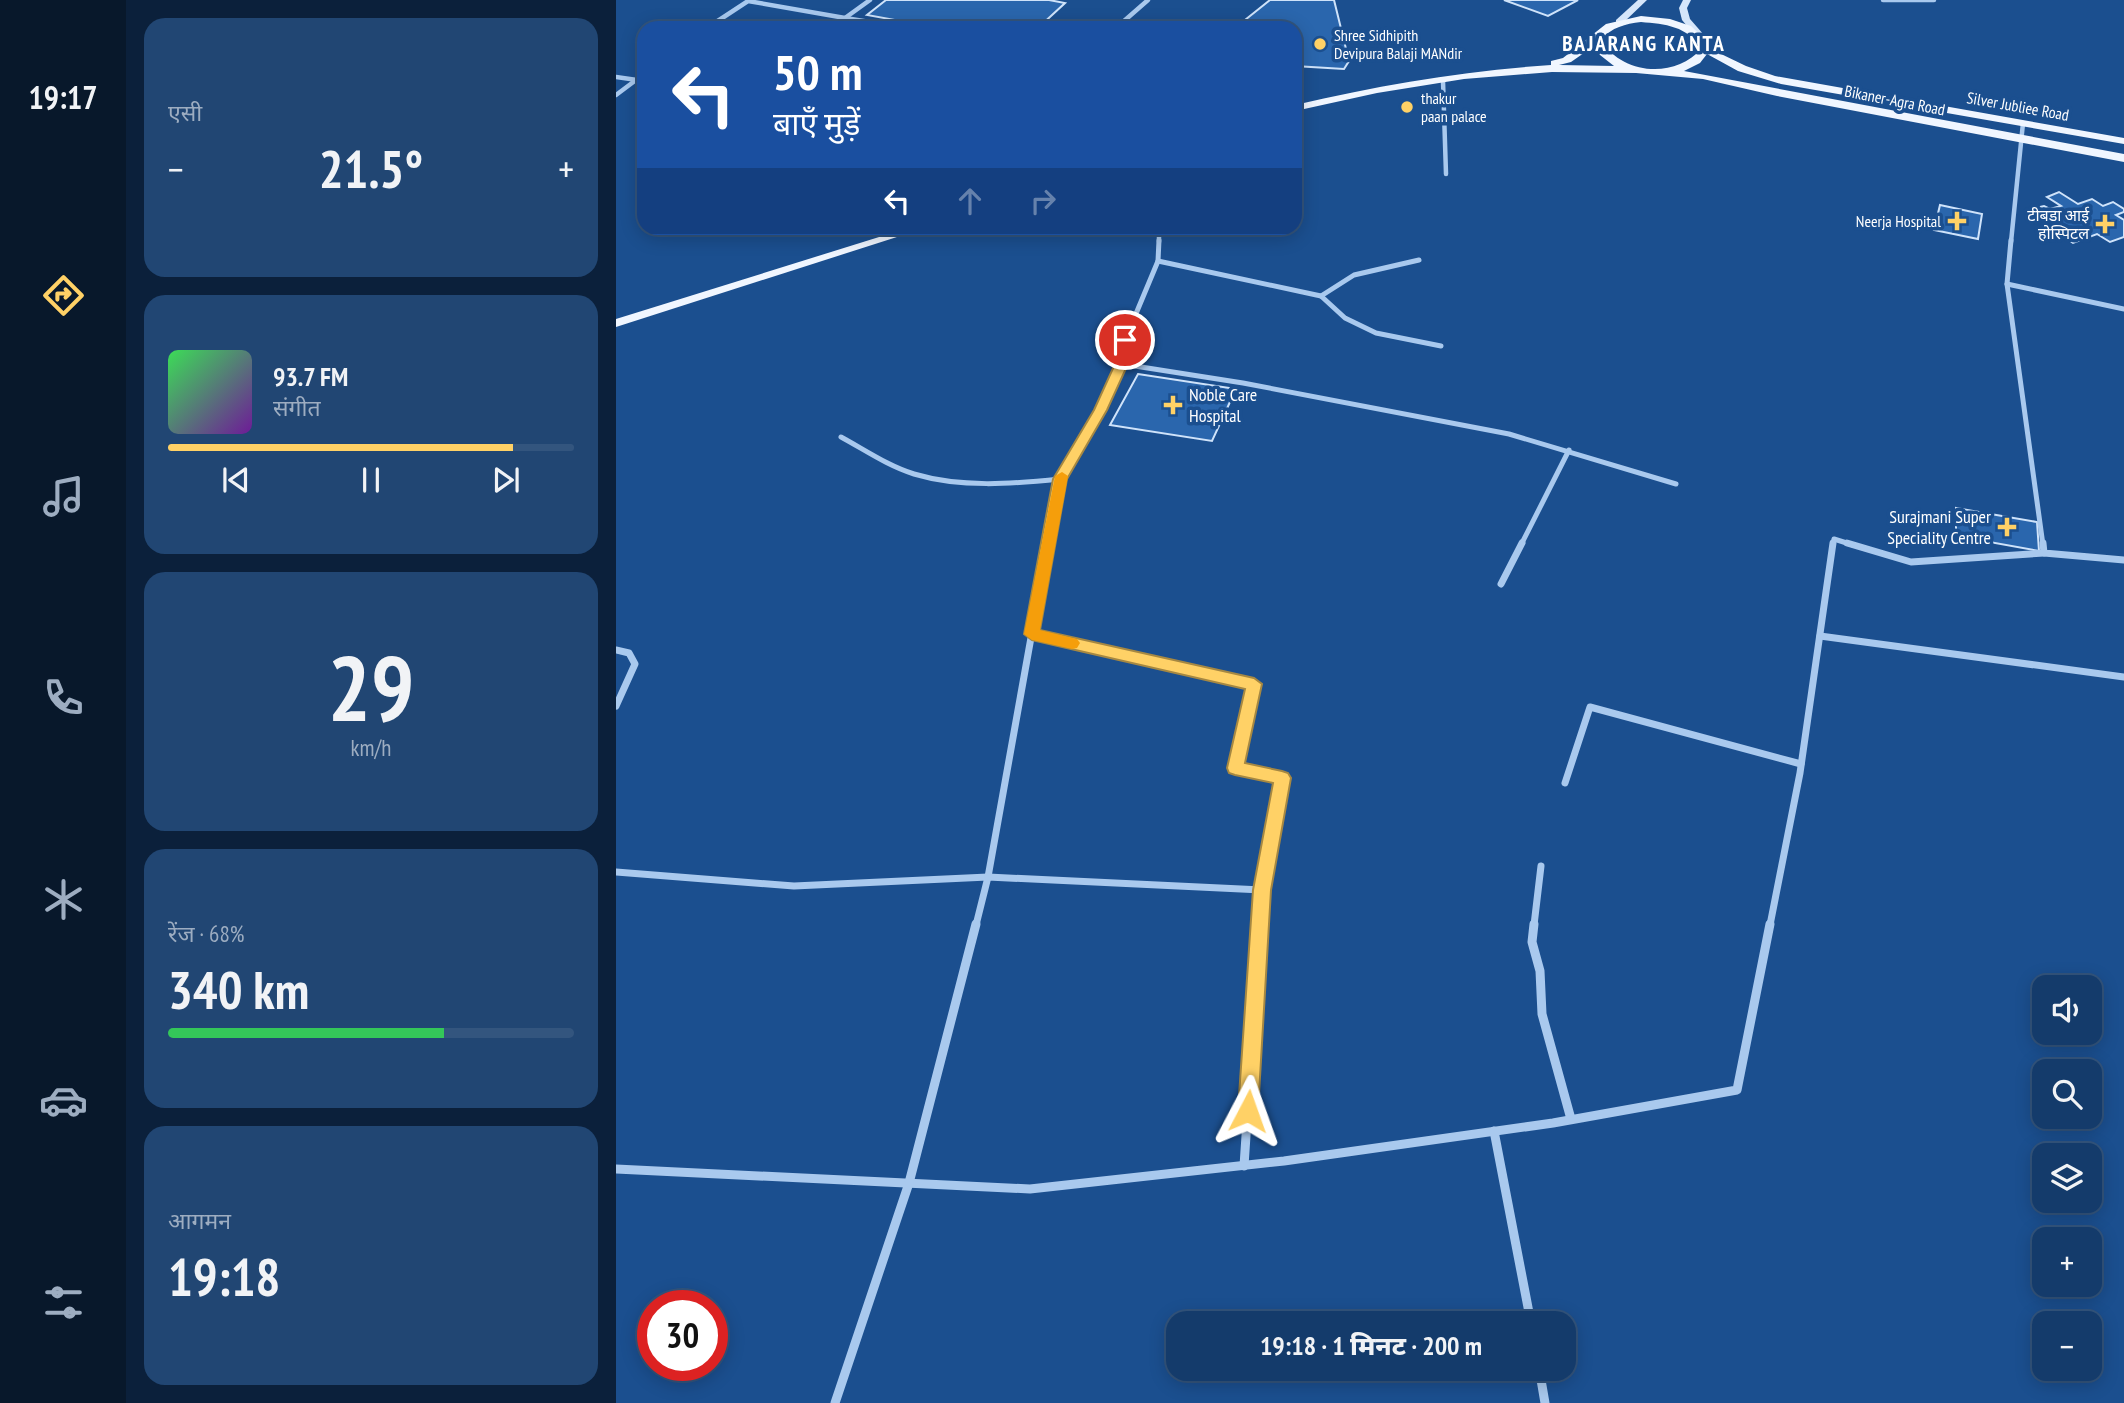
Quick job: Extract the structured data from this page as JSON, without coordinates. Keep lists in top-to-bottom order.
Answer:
{
  "streets": {
    "main road": ["Bikaner-Agra Road", "Silver Jubliee Road"]
  },
  "districts": ["BAJARANG KANTA"],
  "places": {
    "other": ["Shree Sidhipith Devipura Balaji MANdir", "thakur paan palace"],
    "health": [
      "Neerja Hospital",
      "टीबड़ा आई होस्पिटल",
      "Noble Care Hospital",
      "Surajmani Super Speciality Centre"
    ]
  },
  "page": {
    "tabs": "19:17",
    "tile": [
      "एसी",
      ["29", "km/h"],
      ["रेंज · 68%", "340 km"],
      ["आगमन", "19:18"]
    ],
    "turn": ["50 m", "बाएँ मुड़ें"],
    "heat": ["−", "21.5°", "+"],
    "song": ["93.7 FM", "संगीत"],
    "map_buttons": ["+", "−"],
    "limit": "30",
    "trip": "19:18 · 1 मिनट · 200 m"
  }
}
